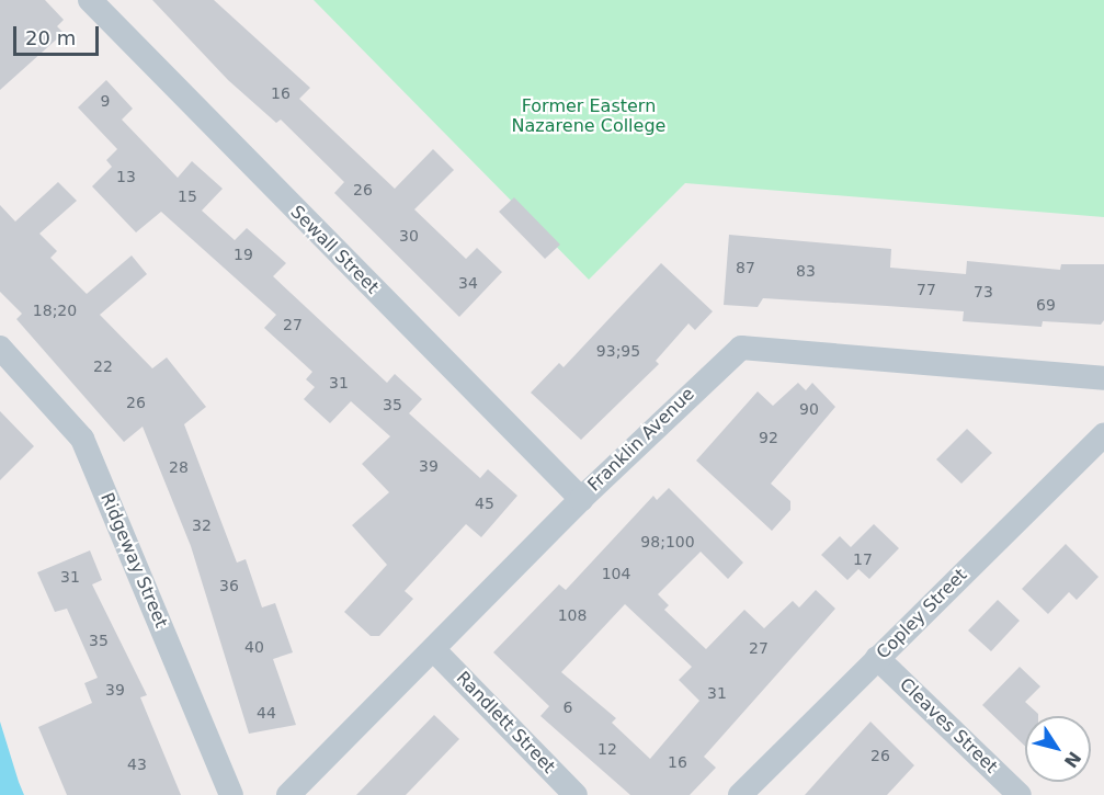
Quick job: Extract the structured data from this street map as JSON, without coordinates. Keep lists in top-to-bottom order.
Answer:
{
  "streets": {
    "street": [
      "Sewall Street",
      "Franklin Avenue",
      "Ridgeway Street",
      "Copley Street",
      "Randlett Street",
      "Cleaves Street"
    ]
  },
  "crossings": [
    ["Sewall Street", "Franklin Avenue"],
    ["Franklin Avenue", "Randlett Street"],
    ["Copley Street", "Cleaves Street"]
  ],
  "parks": ["Former Eastern Nazarene College"],
  "house_numbers": [
    "16",
    "9",
    "13",
    "26",
    "15",
    "30",
    "19",
    "87",
    "83",
    "34",
    "77",
    "73",
    "69",
    "18;20",
    "27",
    "93;95",
    "22",
    "31",
    "26",
    "35",
    "90",
    "92",
    "39",
    "28",
    "45",
    "32",
    "98;100",
    "17",
    "104",
    "31",
    "36",
    "108",
    "35",
    "40",
    "27",
    "39",
    "31",
    "6",
    "44",
    "12",
    "26",
    "16",
    "43"
  ],
  "scale_bar": "20 m",
  "north": "bottom right"
}
